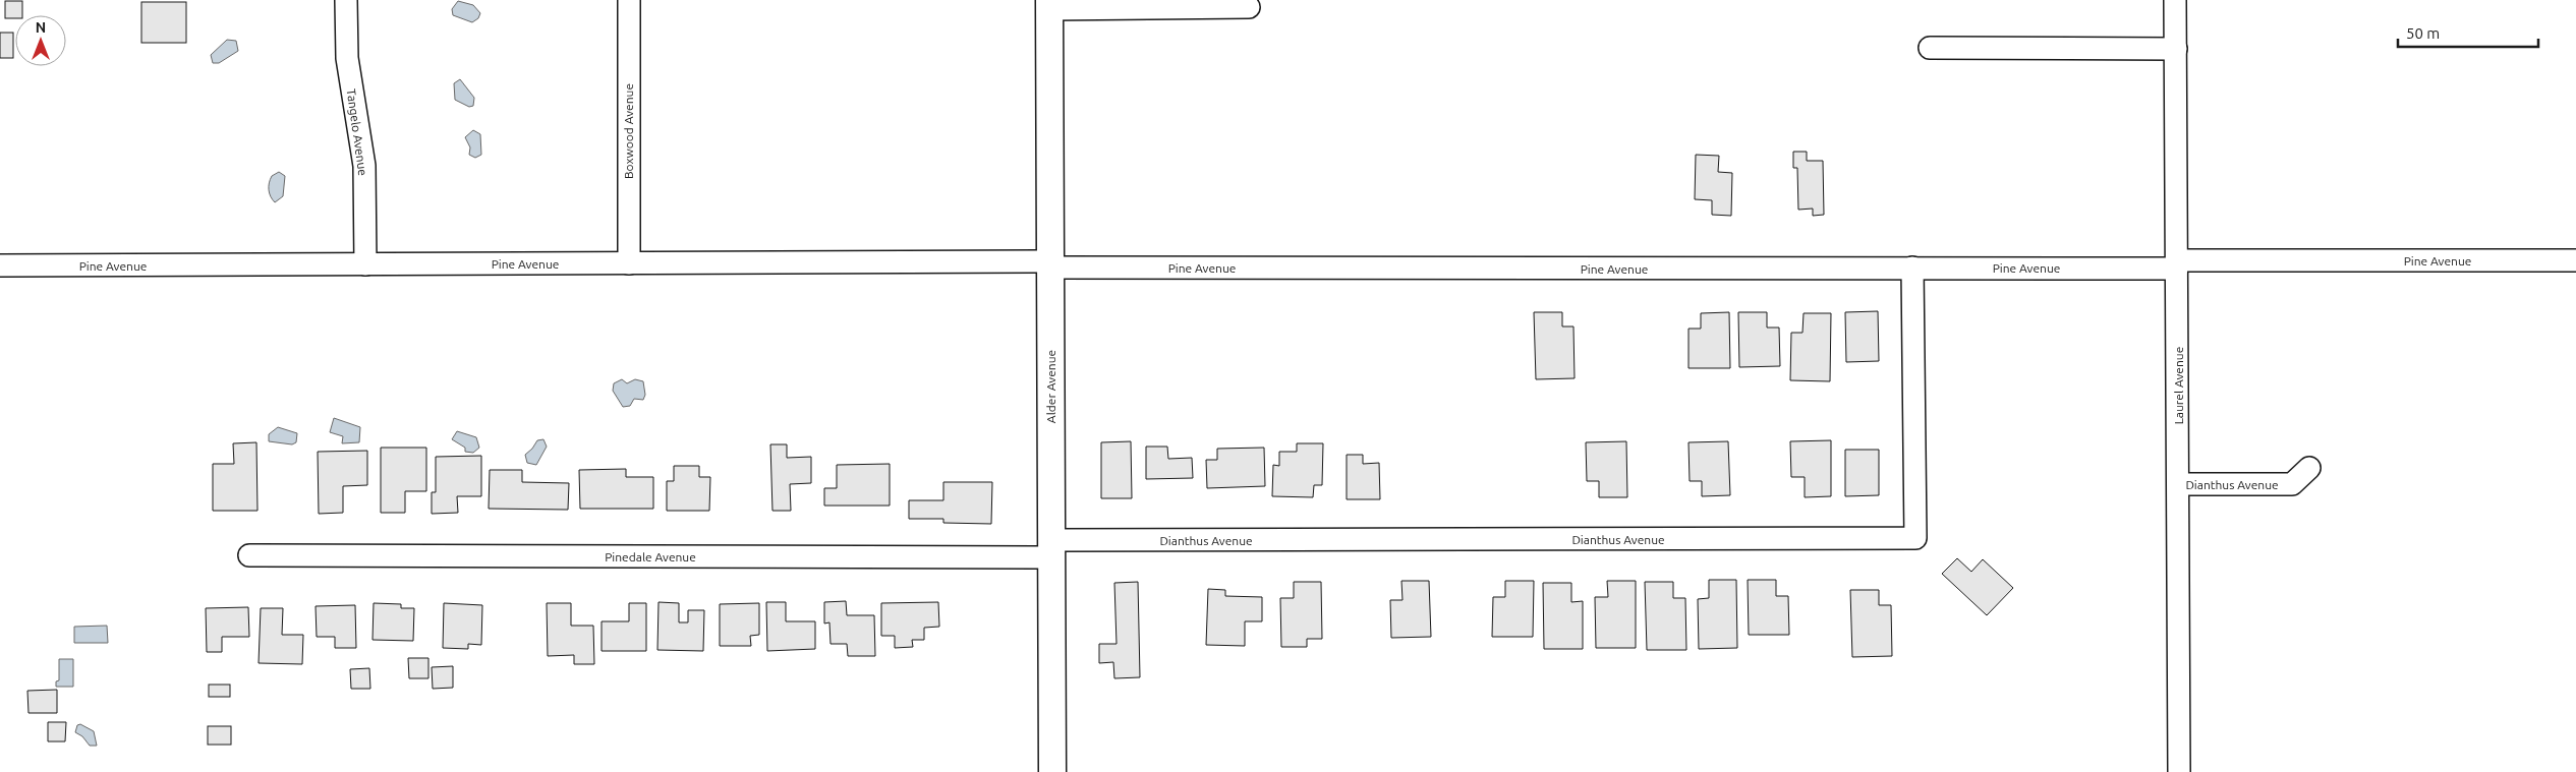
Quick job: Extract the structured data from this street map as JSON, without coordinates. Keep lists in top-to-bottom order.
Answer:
{
  "streets": {
    "main road": ["Alder Avenue"],
    "street": [
      "Boxwood Avenue",
      "Tangelo Avenue",
      "Pine Avenue",
      "Laurel Avenue",
      "Dianthus Avenue",
      "Pinedale Avenue"
    ]
  },
  "crossings": [
    ["Boxwood Avenue", "Pine Avenue"],
    ["Tangelo Avenue", "Pine Avenue"],
    ["Pine Avenue", "Laurel Avenue"],
    ["Pine Avenue", "Alder Avenue"],
    ["Pine Avenue", "Dianthus Avenue"],
    ["Laurel Avenue", "Dianthus Avenue"],
    ["Alder Avenue", "Dianthus Avenue"],
    ["Alder Avenue", "Pinedale Avenue"],
    ["Dianthus Avenue", "Pinedale Avenue"]
  ],
  "scale_bar": "50 m",
  "north": "top"
}
